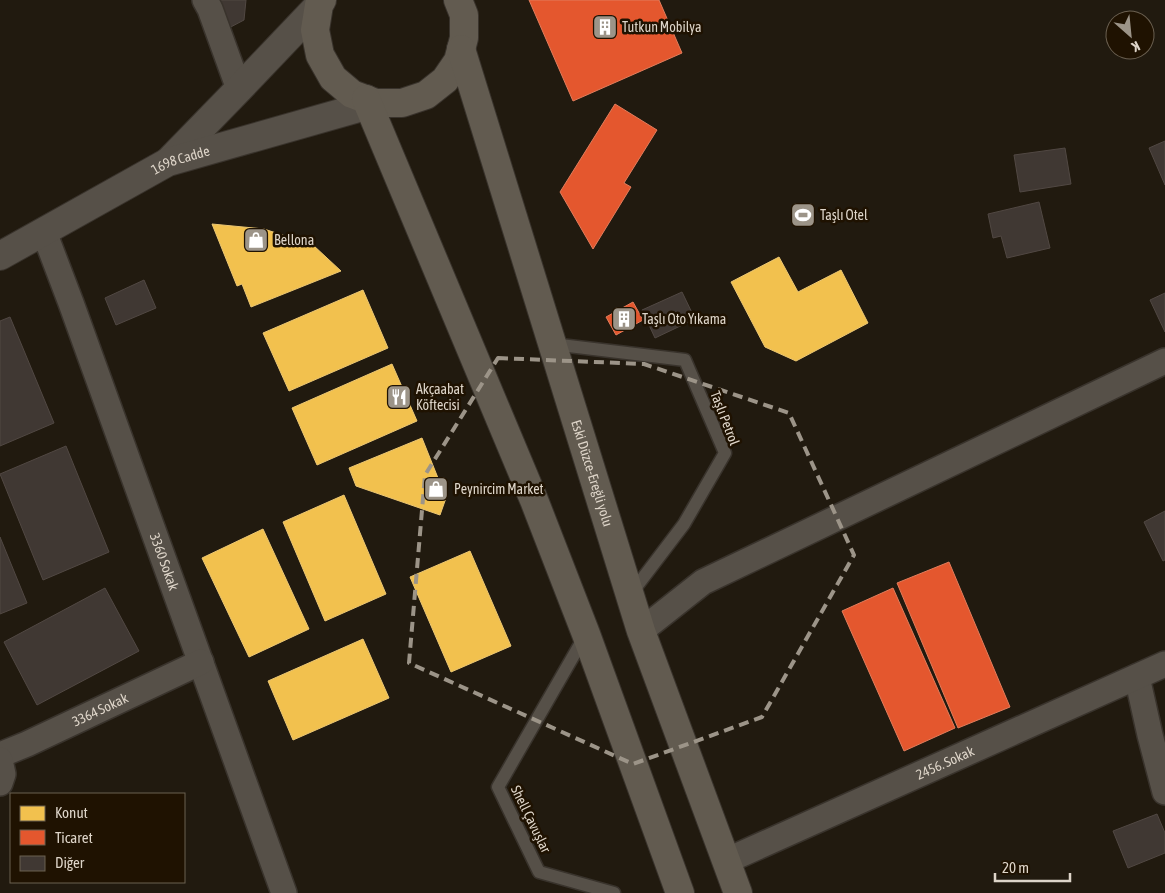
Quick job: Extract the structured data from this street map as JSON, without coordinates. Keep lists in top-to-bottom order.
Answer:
{
  "streets": {
    "main road": ["Eski Düzce-Ereğli yolu"],
    "street": [
      "1698 Cadde",
      "3360 Sokak",
      "3364 Sokak",
      "2456. Sokak"
    ],
    "lane": ["Taşlı Petrol", "Shell Çavuşlar"]
  },
  "crossings": [
    ["1698 Cadde", "3360 Sokak"],
    ["Taşlı Petrol", "Eski Düzce-Ereğli yolu"],
    ["Eski Düzce-Ereğli yolu", "2456. Sokak"],
    ["3360 Sokak", "3364 Sokak"]
  ],
  "places": {
    "building": ["Tutkun Mobilya", "Taşlı Oto Yıkama"],
    "sports": ["Taşlı Otel"],
    "shop": ["Bellona", "Peynircim Market"],
    "restaurant": ["Akçaabat Köftecisi"]
  },
  "legend": ["Konut", "Ticaret", "Diğer"],
  "scale_bar": "20 m",
  "north": "bottom right"
}
